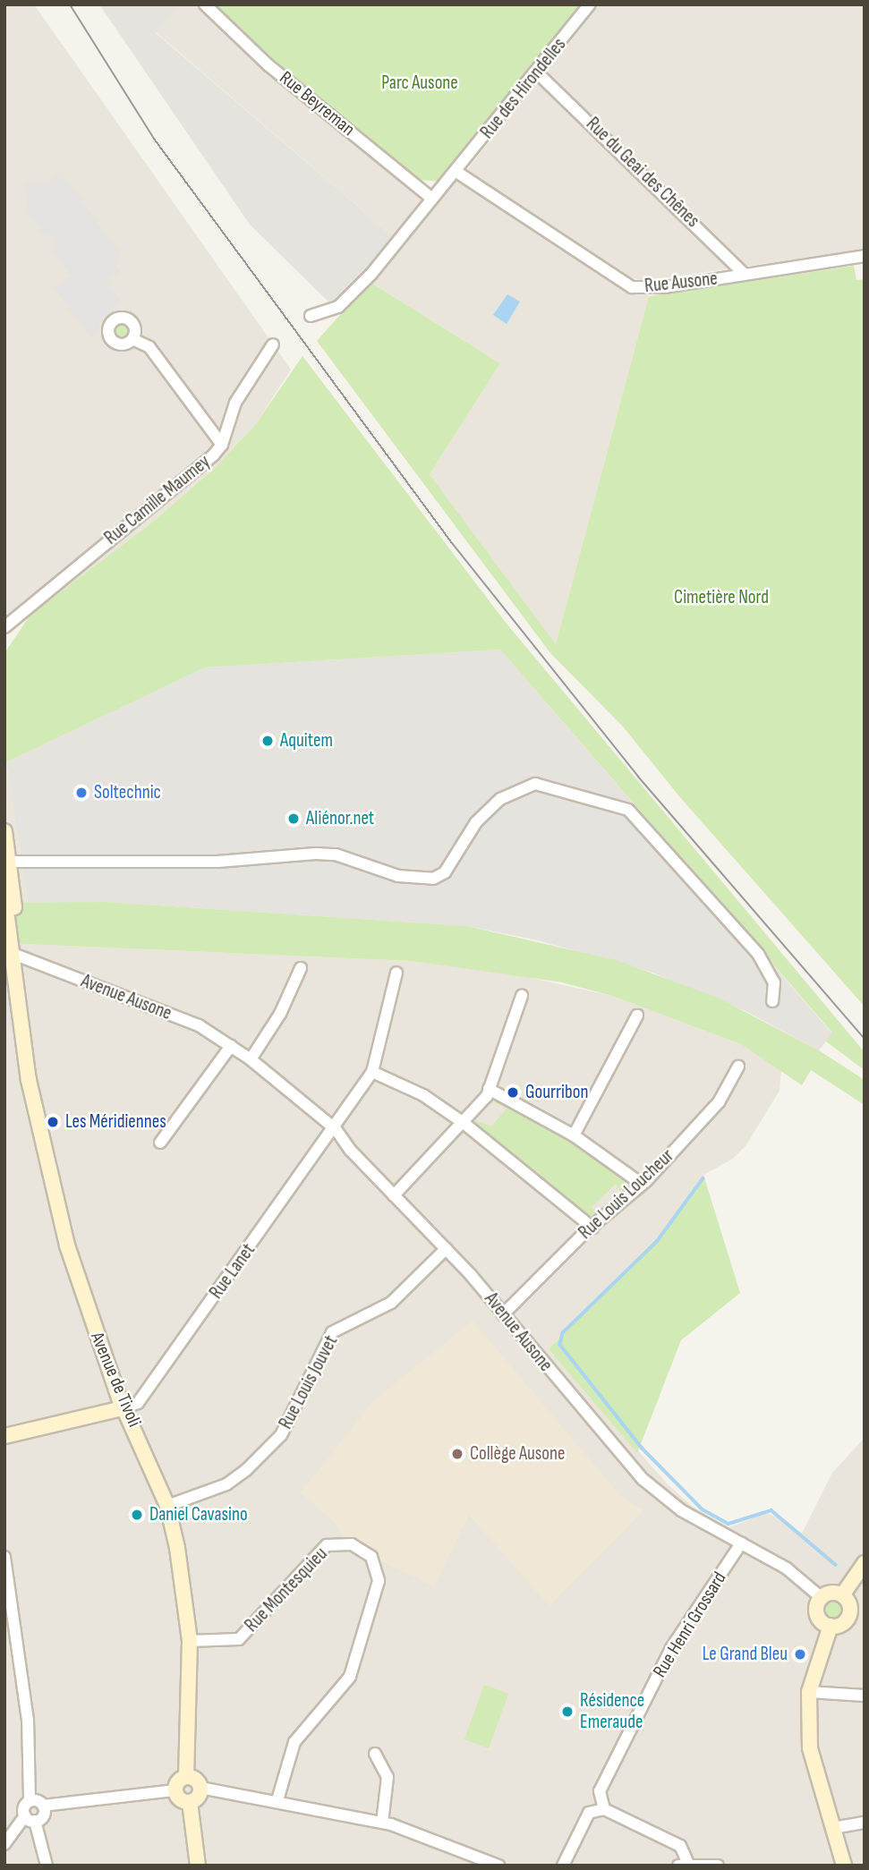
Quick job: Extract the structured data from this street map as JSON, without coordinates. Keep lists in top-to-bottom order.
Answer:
{
  "streets": {
    "street": [
      "Rue des Hirondelles",
      "Rue Beyreman",
      "Rue du Geai des Chênes",
      "Rue Ausone",
      "Rue Camille Maumey",
      "Avenue Ausone",
      "Rue Louis Loucheur",
      "Rue Lanet",
      "Avenue de Tivoli",
      "Rue Louis Jouvet",
      "Rue Montesquieu",
      "Rue Henri Grossard"
    ]
  },
  "crossings": [
    ["Rue des Hirondelles", "Rue du Geai des Chênes"],
    ["Rue des Hirondelles", "Rue Ausone"],
    ["Rue du Geai des Chênes", "Rue Ausone"],
    ["Avenue Ausone", "Rue Louis Loucheur"],
    ["Avenue Ausone", "Rue Lanet"],
    ["Avenue Ausone", "Avenue de Tivoli"],
    ["Avenue Ausone", "Rue Louis Jouvet"],
    ["Avenue Ausone", "Rue Henri Grossard"],
    ["Rue Lanet", "Avenue de Tivoli"],
    ["Avenue de Tivoli", "Rue Louis Jouvet"],
    ["Avenue de Tivoli", "Rue Montesquieu"]
  ],
  "parks": ["Parc Ausone", "Cimetière Nord"],
  "places": [
    "Aquitem",
    "Soltechnic",
    "Aliénor.net",
    "Gourribon",
    "Les Méridiennes",
    "Collège Ausone",
    "Daniel Cavasino",
    "Le Grand Bleu",
    "Résidence Emeraude"
  ]
}
